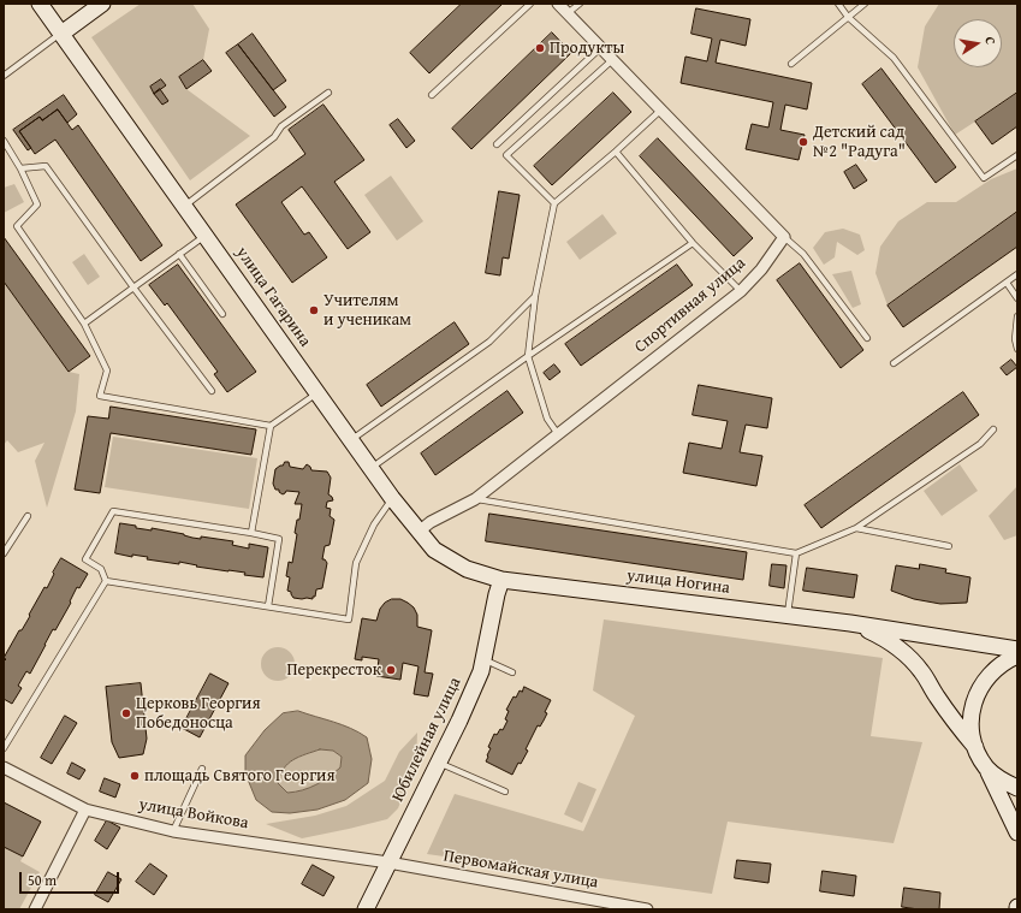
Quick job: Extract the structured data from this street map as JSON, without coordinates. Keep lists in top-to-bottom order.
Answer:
{
  "streets": {
    "street": [
      "улица Гагарина",
      "Спортивная улица",
      "улица Ногина",
      "Юбилейная улица",
      "улица Войкова",
      "Первомайская улица"
    ]
  },
  "crossings": [
    ["улица Гагарина", "Спортивная улица"],
    ["улица Гагарина", "улица Ногина"],
    ["улица Гагарина", "Юбилейная улица"],
    ["улица Ногина", "Юбилейная улица"],
    ["Юбилейная улица", "улица Войкова"],
    ["Юбилейная улица", "Первомайская улица"],
    ["улица Войкова", "Первомайская улица"]
  ],
  "places": [
    "Продукты",
    "Детский сад №2 \"Радуга\"",
    "Учителям и ученикам",
    "Перекресток",
    "Церковь Георгия Победоносца",
    "площадь Святого Георгия"
  ],
  "scale_bar": "50 m",
  "north": "right"
}
